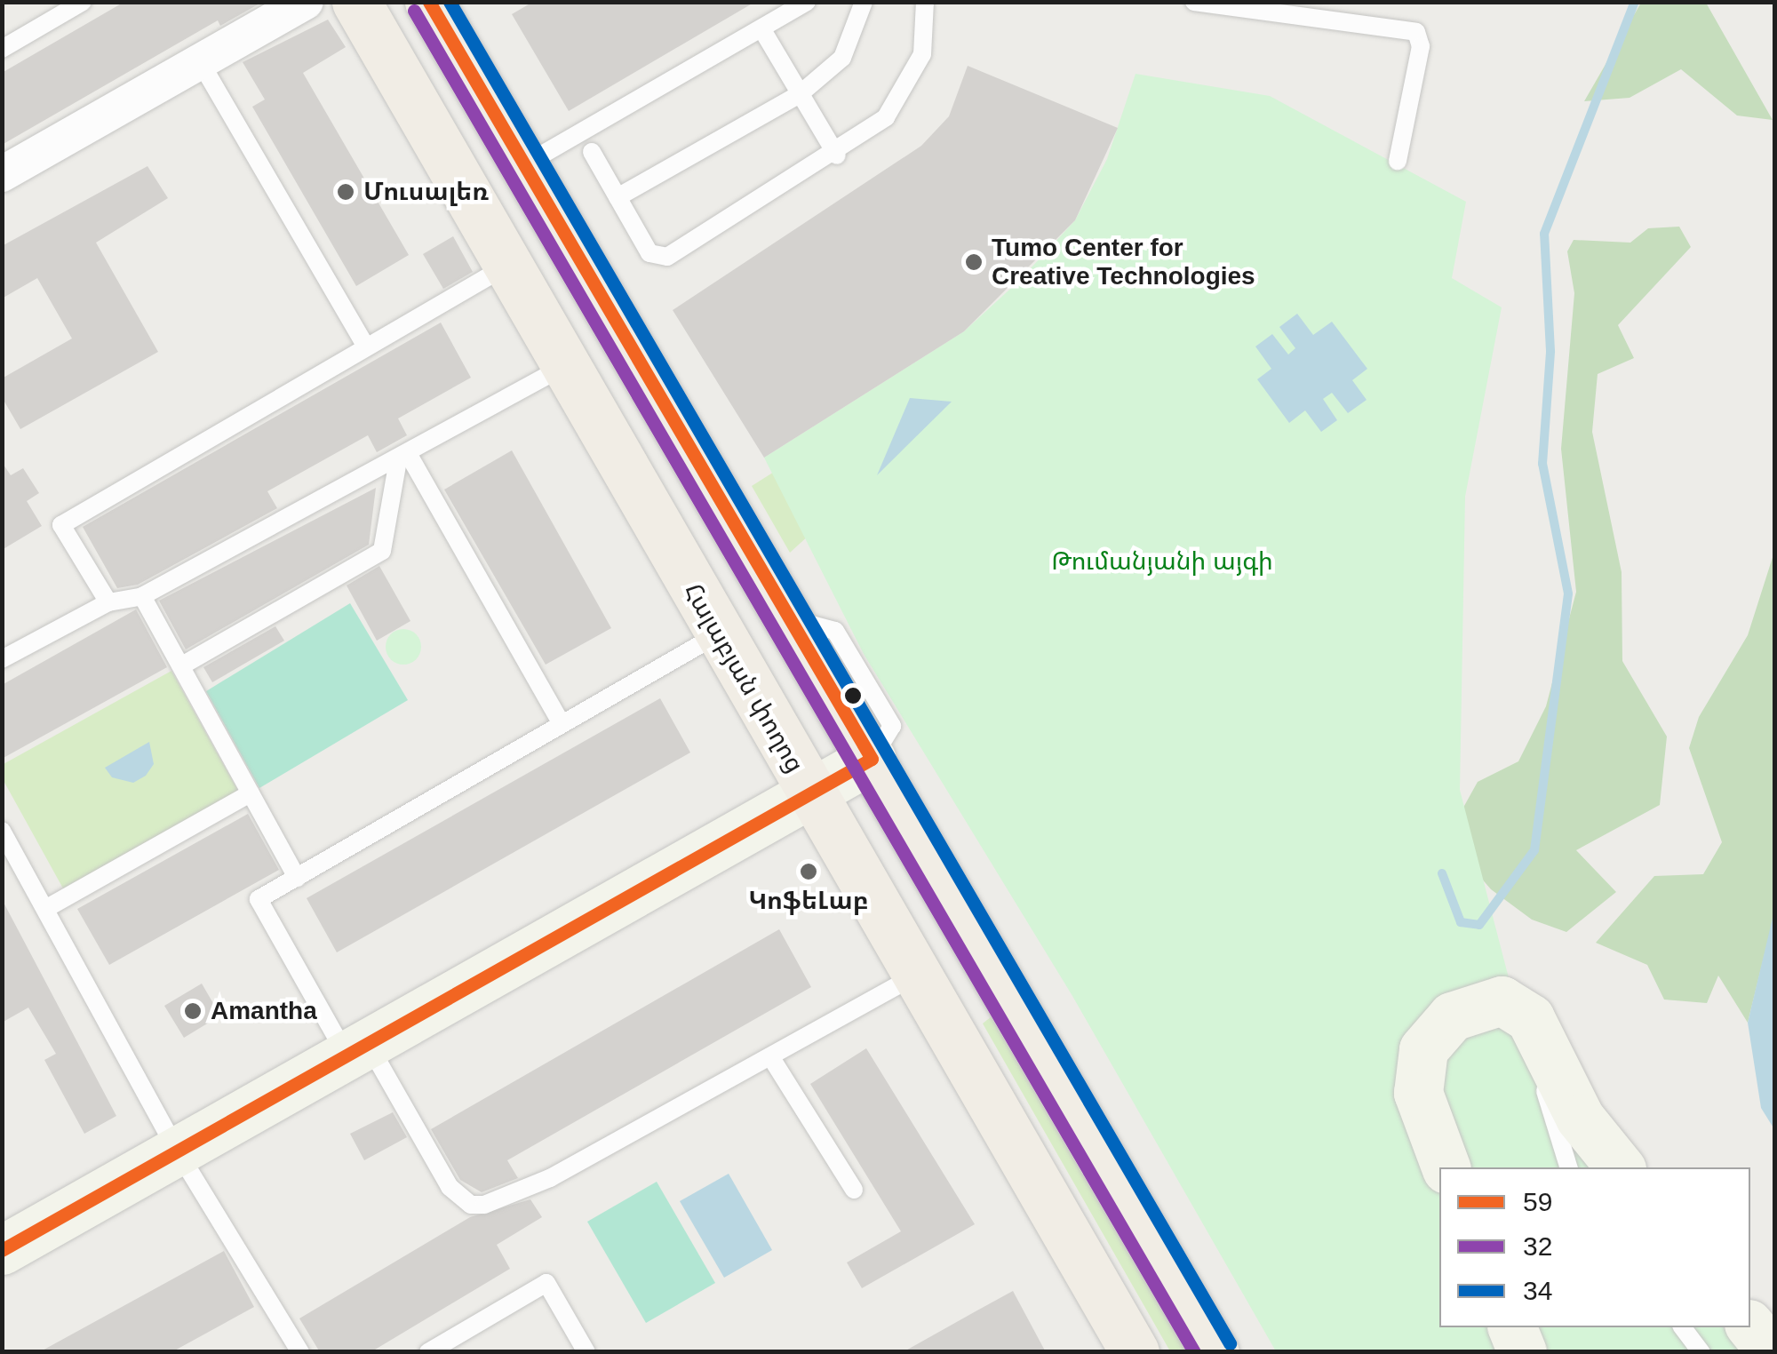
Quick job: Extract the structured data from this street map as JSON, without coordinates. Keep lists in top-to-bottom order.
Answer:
{
  "streets": {
    "main road": ["Հալաբյան փողոց"]
  },
  "parks": ["Թումանյանի այգի"],
  "places": [
    "Մուսալեռ",
    "Tumo Center for Creative Technologies",
    "ԿոֆեԼաբ",
    "Amantha"
  ],
  "lines": ["transit line 59", "transit line 34", "transit line 32"],
  "legend": ["59", "32", "34"]
}
